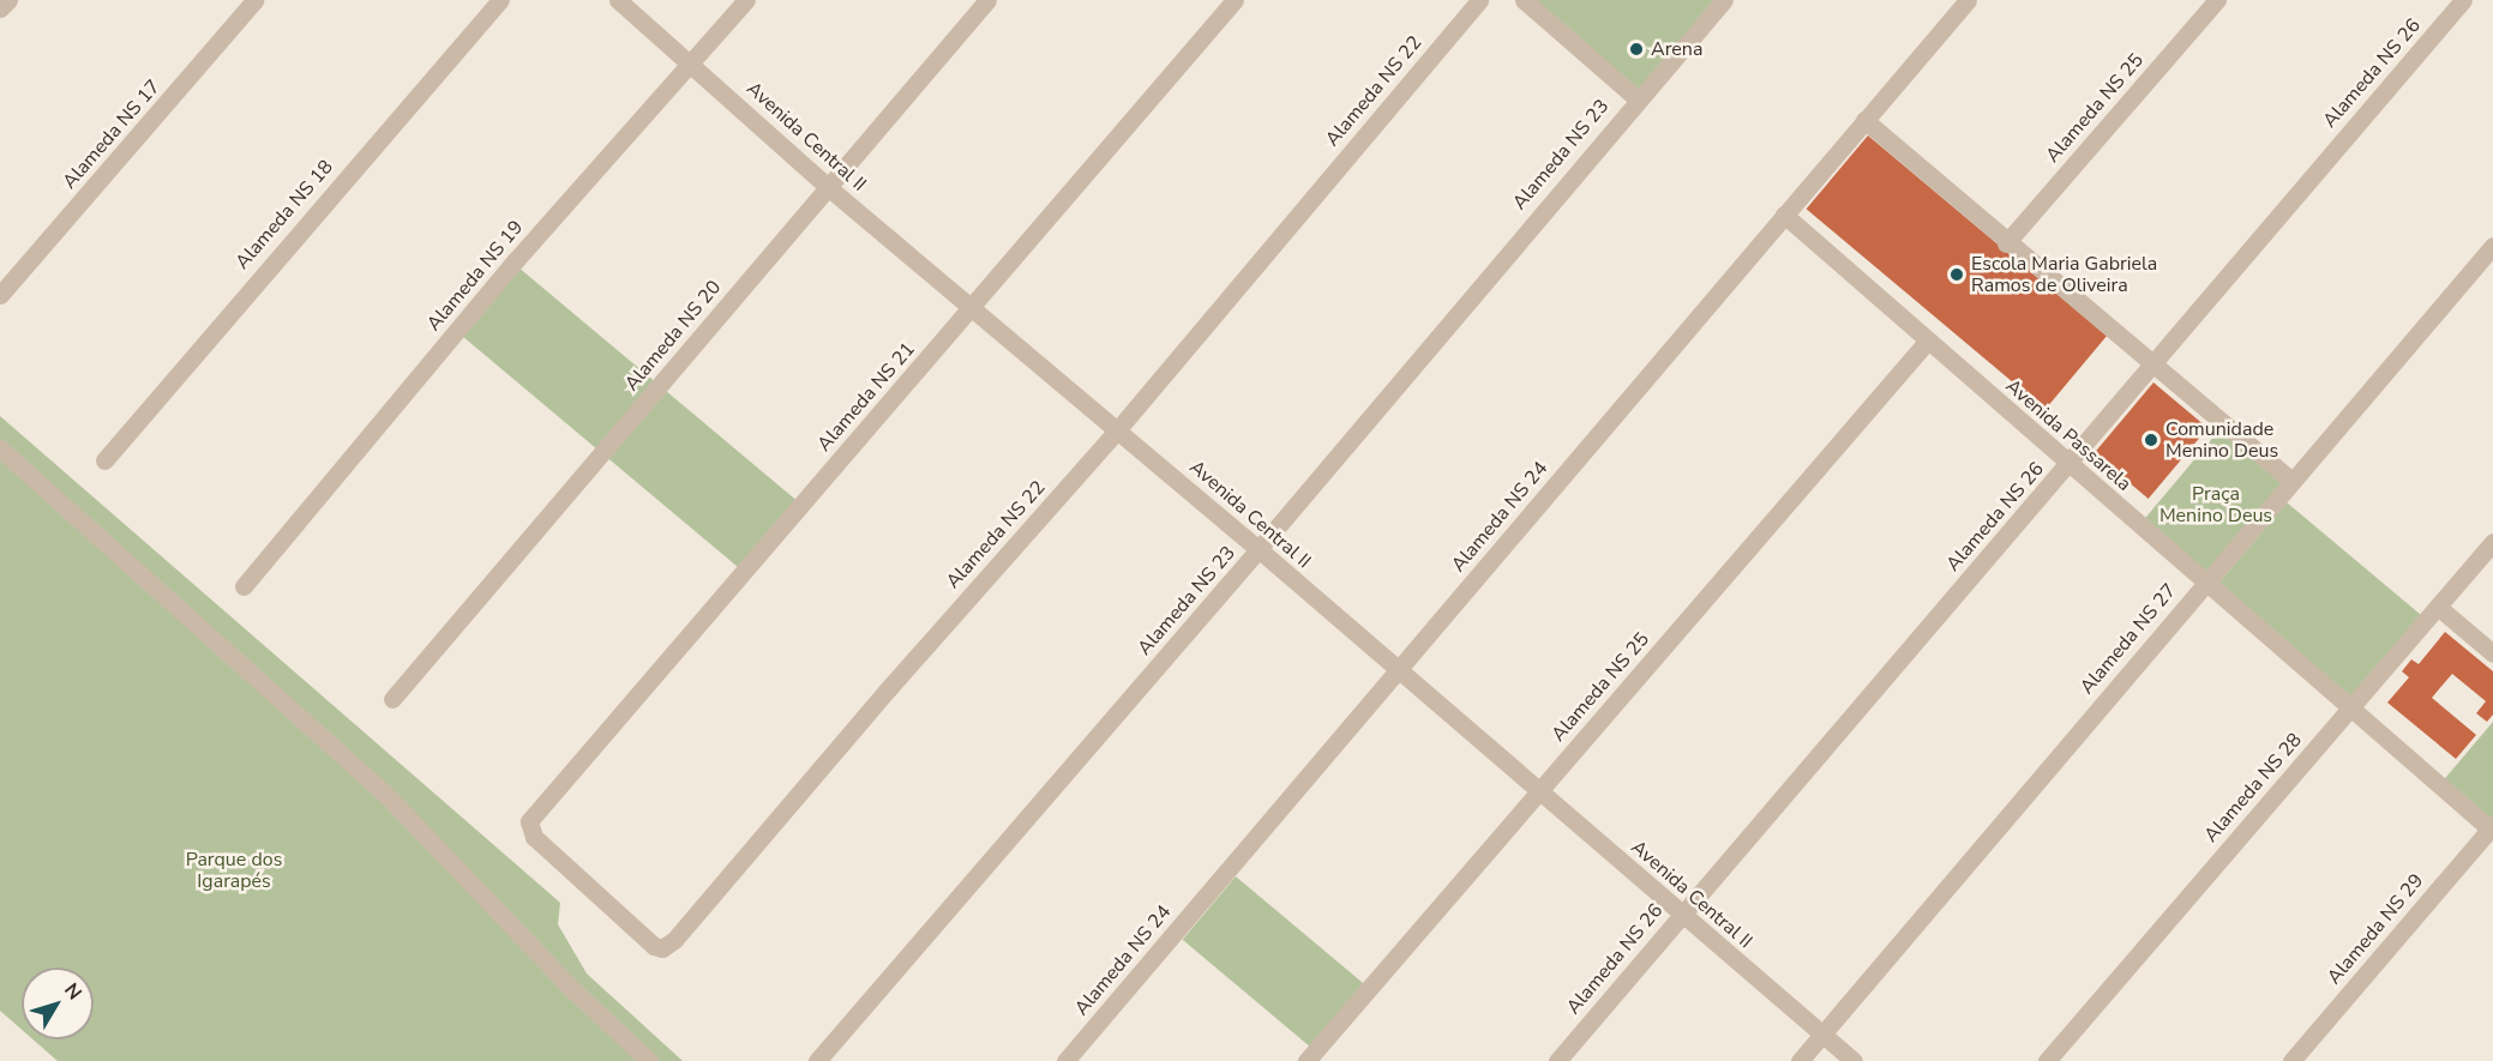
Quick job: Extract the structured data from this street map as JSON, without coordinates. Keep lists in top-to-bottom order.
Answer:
{
  "streets": {
    "street": [
      "Alameda NS 26",
      "Alameda NS 22",
      "Alameda NS 25",
      "Alameda NS 17",
      "Avenida Central II",
      "Alameda NS 23",
      "Alameda NS 18",
      "Alameda NS 19",
      "Alameda NS 20",
      "Alameda NS 21",
      "Avenida Passarela",
      "Alameda NS 24",
      "Alameda NS 27",
      "Alameda NS 28",
      "Alameda NS 29"
    ]
  },
  "crossings": [
    ["Alameda NS 26", "Avenida Central II"],
    ["Alameda NS 26", "Avenida Passarela"],
    ["Alameda NS 22", "Avenida Central II"],
    ["Alameda NS 22", "Alameda NS 21"],
    ["Alameda NS 25", "Avenida Central II"],
    ["Alameda NS 25", "Avenida Passarela"],
    ["Avenida Central II", "Alameda NS 23"],
    ["Avenida Central II", "Alameda NS 19"],
    ["Avenida Central II", "Alameda NS 20"],
    ["Avenida Central II", "Alameda NS 21"],
    ["Avenida Central II", "Alameda NS 24"],
    ["Avenida Central II", "Alameda NS 27"],
    ["Avenida Passarela", "Alameda NS 24"],
    ["Avenida Passarela", "Alameda NS 27"],
    ["Avenida Passarela", "Alameda NS 28"],
    ["Avenida Passarela", "Alameda NS 29"]
  ],
  "parks": ["Praça Menino Deus", "Parque dos Igarapés"],
  "places": ["Arena", "Escola Maria Gabriela Ramos de Oliveira", "Comunidade Menino Deus"],
  "north": "top right"
}
